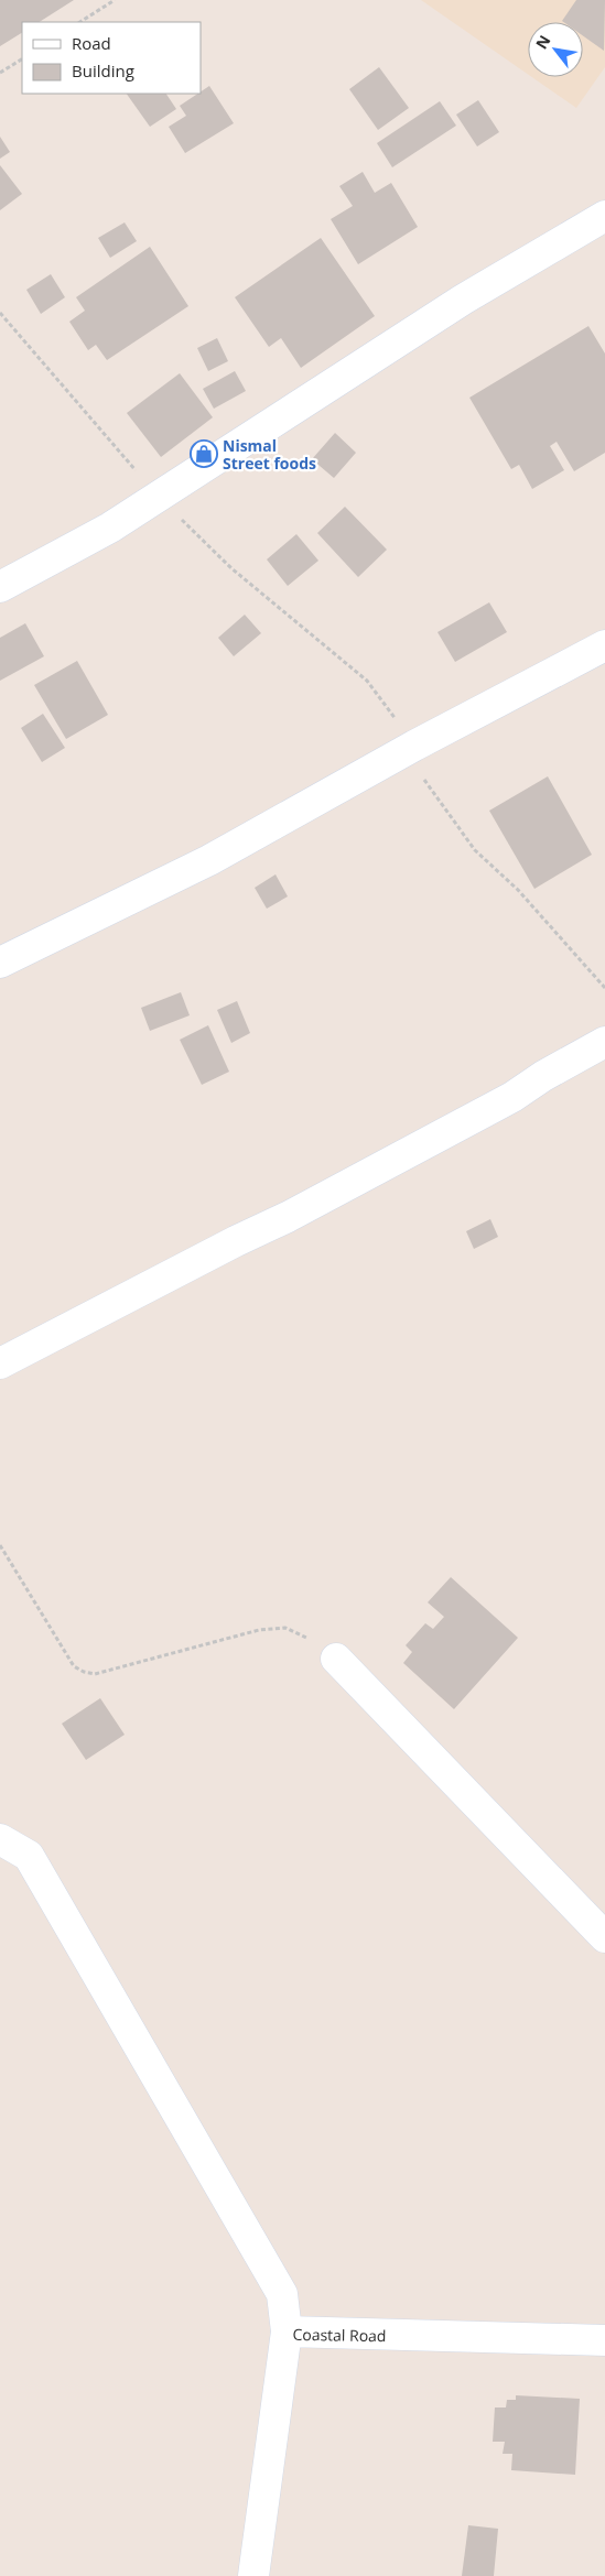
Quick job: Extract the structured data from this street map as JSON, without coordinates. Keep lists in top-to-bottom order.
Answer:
{
  "streets": {
    "street": ["Coastal Road"]
  },
  "places": {
    "shop": ["Nismal Street foods"]
  },
  "legend": ["Road", "Building"],
  "north": "top left"
}
